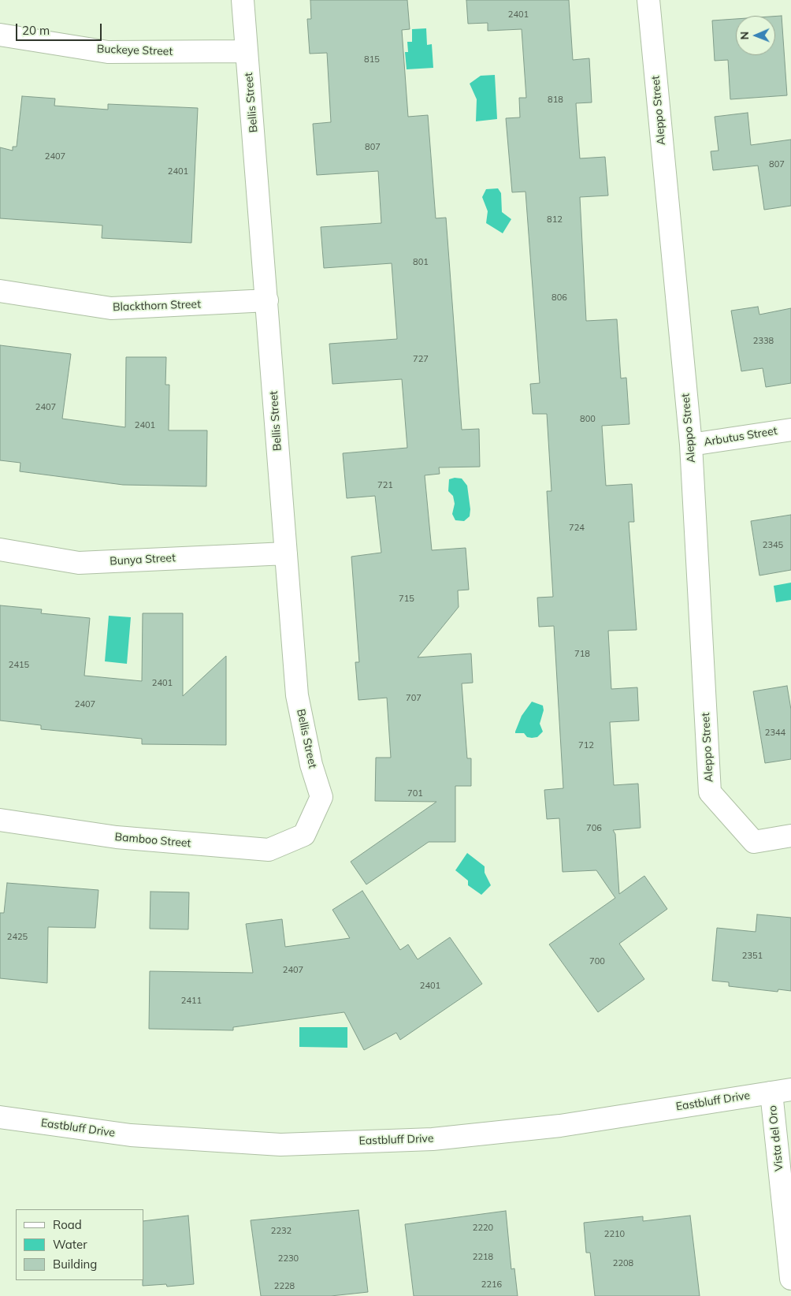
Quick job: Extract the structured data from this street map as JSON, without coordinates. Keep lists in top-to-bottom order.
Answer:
{
  "streets": {
    "street": [
      "Buckeye Street",
      "Bellis Street",
      "Aleppo Street",
      "Blackthorn Street",
      "Arbutus Street",
      "Bunya Street",
      "Bamboo Street",
      "Eastbluff Drive",
      "Vista del Oro"
    ]
  },
  "crossings": [
    ["Buckeye Street", "Bellis Street"],
    ["Bellis Street", "Blackthorn Street"],
    ["Bellis Street", "Bunya Street"],
    ["Bellis Street", "Bamboo Street"],
    ["Aleppo Street", "Arbutus Street"],
    ["Eastbluff Drive", "Vista del Oro"]
  ],
  "house_numbers": [
    "2401",
    "815",
    "818",
    "807",
    "2407",
    "807",
    "2401",
    "812",
    "801",
    "806",
    "2338",
    "727",
    "2407",
    "800",
    "2401",
    "721",
    "724",
    "2345",
    "715",
    "718",
    "2415",
    "2401",
    "707",
    "2407",
    "2344",
    "712",
    "701",
    "706",
    "2425",
    "2351",
    "700",
    "2407",
    "2401",
    "2411",
    "2220",
    "2232",
    "2210",
    "2218",
    "2230",
    "2208",
    "2216",
    "2228"
  ],
  "legend": ["Road", "Water", "Building"],
  "scale_bar": "20 m",
  "north": "left"
}
